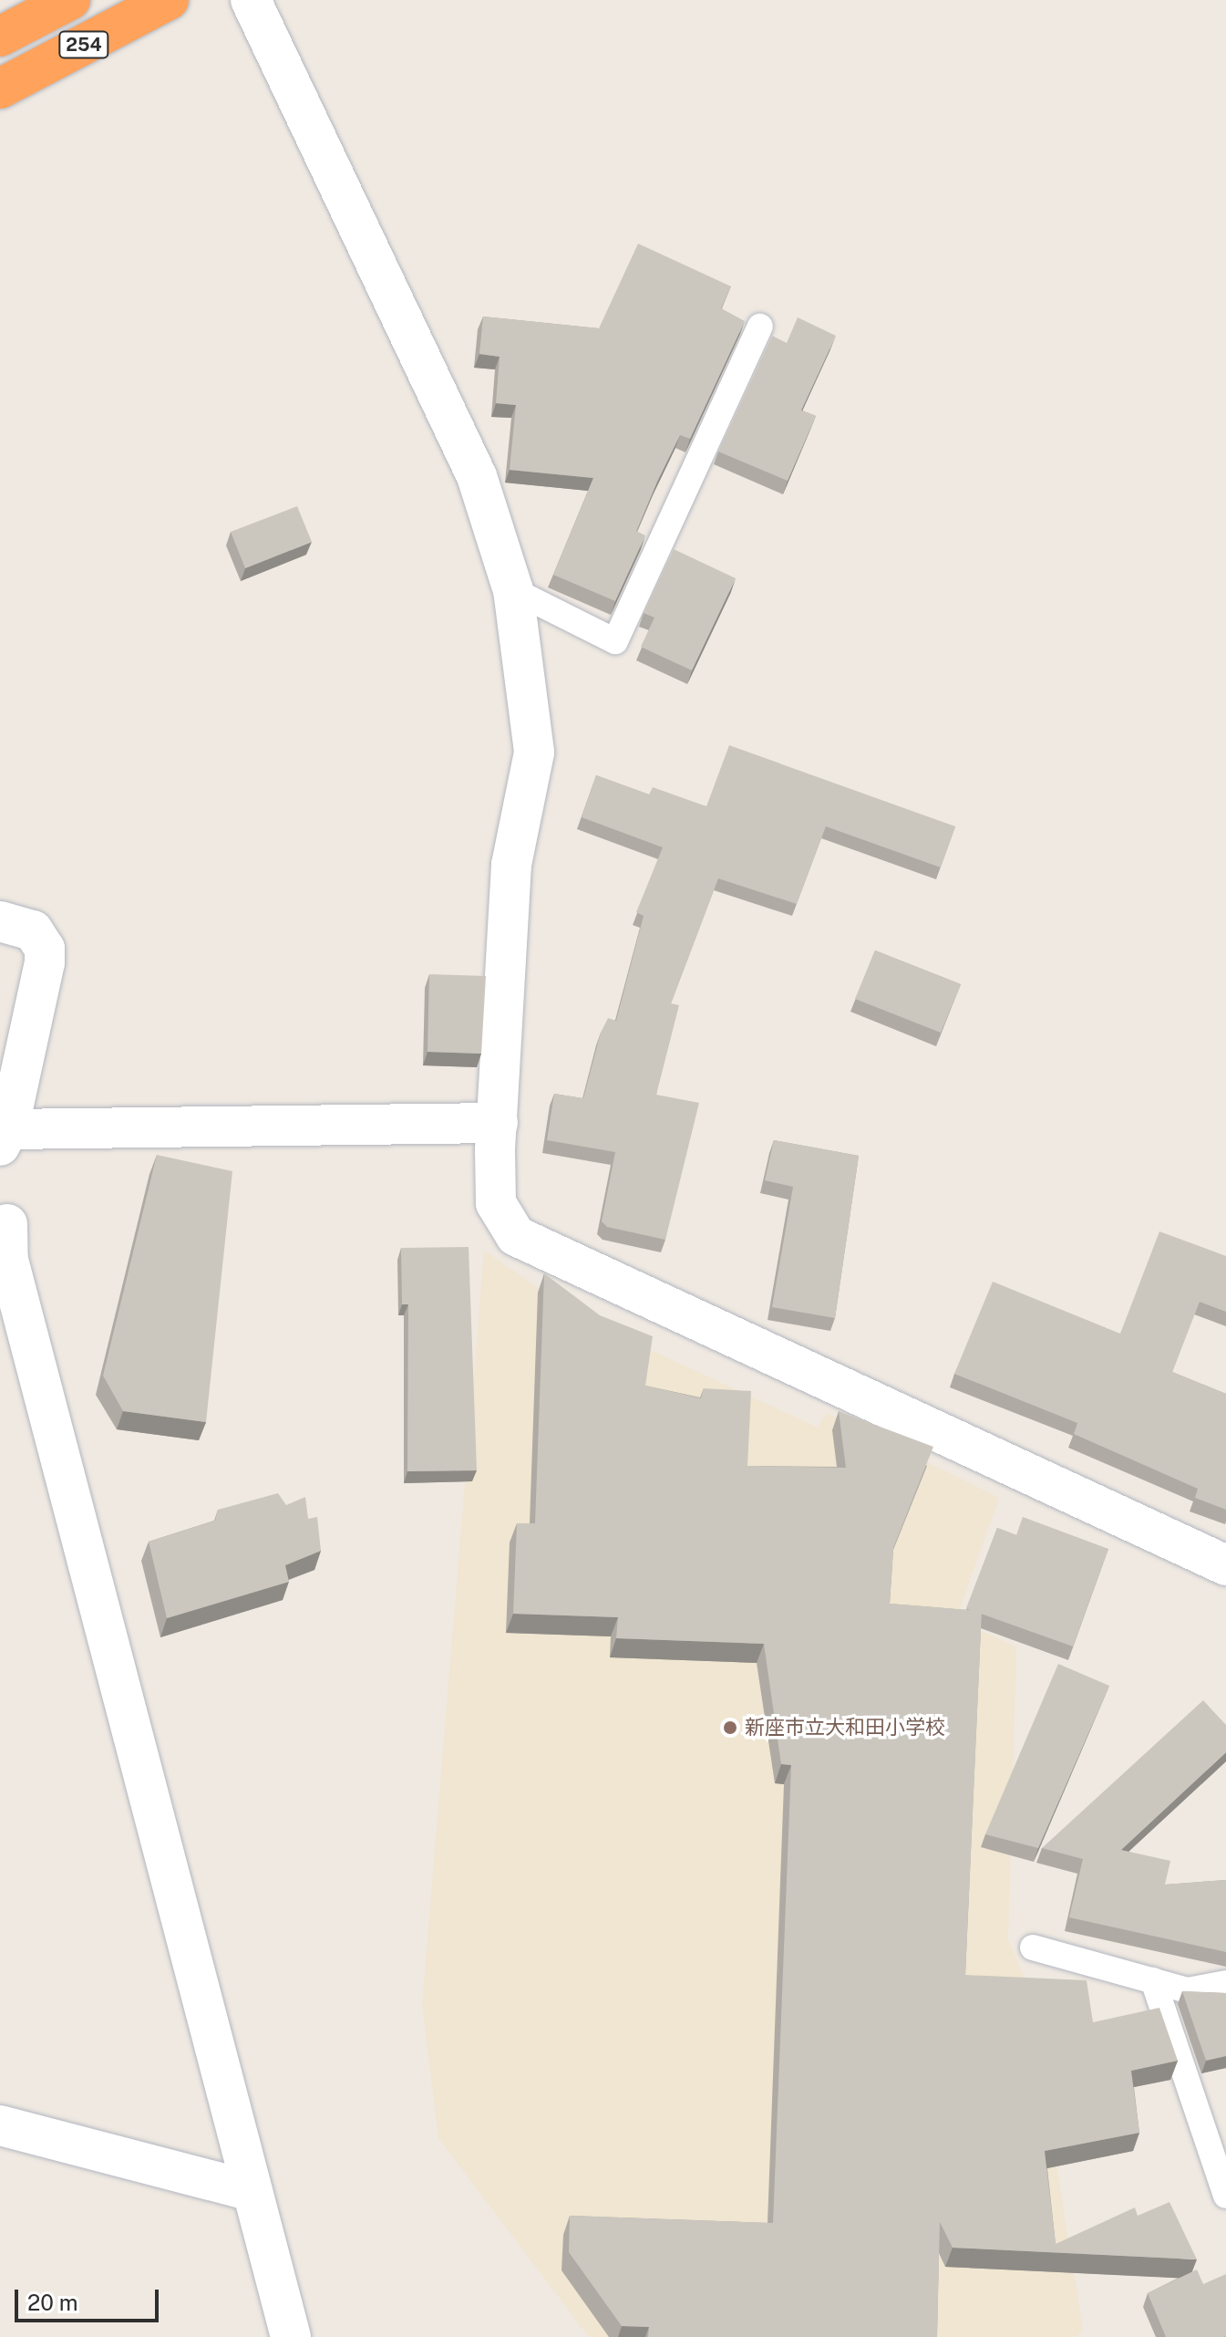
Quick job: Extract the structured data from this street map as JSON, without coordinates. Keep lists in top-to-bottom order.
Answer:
{
  "streets": {
    "highway": ["254"]
  },
  "places": ["新座市立大和田小学校"],
  "scale_bar": "20 m"
}
